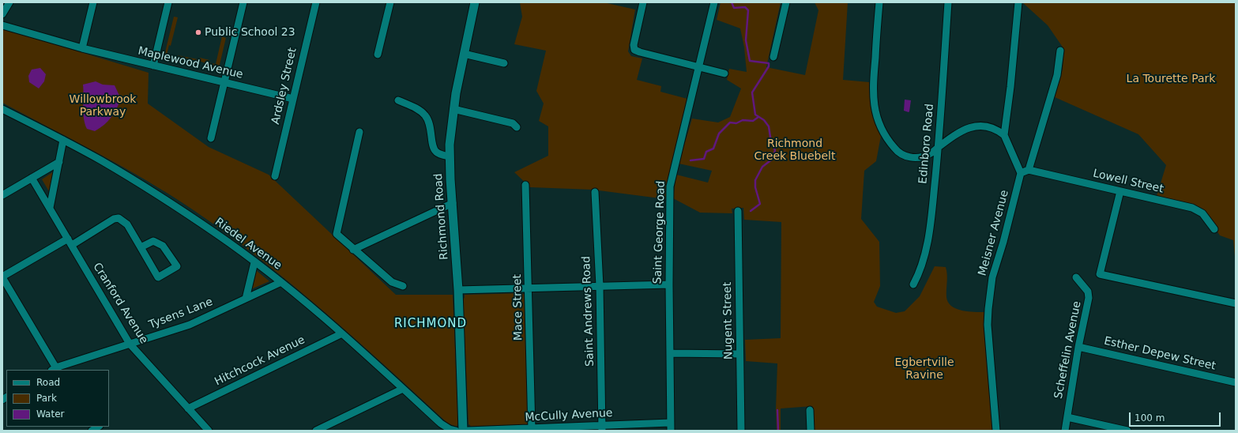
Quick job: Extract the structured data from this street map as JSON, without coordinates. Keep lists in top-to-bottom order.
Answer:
{
  "streets": {
    "street": [
      "Maplewood Avenue",
      "Ardsley Street",
      "Edinboro Road",
      "Lowell Street",
      "Richmond Road",
      "Saint George Road",
      "Meisner Avenue",
      "Riedel Avenue",
      "Cranford Avenue",
      "Mace Street",
      "Saint Andrews Road",
      "Tysens Lane",
      "Nugent Street",
      "Scheffelin Avenue",
      "Esther Depew Street",
      "Hitchcock Avenue",
      "McCully Avenue"
    ]
  },
  "crossings": [
    ["Maplewood Avenue", "Ardsley Street"],
    ["Saint George Road", "McCully Avenue"],
    ["Riedel Avenue", "Tysens Lane"],
    ["Riedel Avenue", "Hitchcock Avenue"],
    ["Cranford Avenue", "Tysens Lane"],
    ["Cranford Avenue", "Hitchcock Avenue"],
    ["Mace Street", "McCully Avenue"],
    ["Saint Andrews Road", "McCully Avenue"],
    ["Scheffelin Avenue", "Esther Depew Street"]
  ],
  "districts": ["RICHMOND"],
  "parks": [
    "La Tourette Park",
    "Willowbrook Parkway",
    "Richmond Creek Bluebelt",
    "Egbertville Ravine"
  ],
  "places": ["Public School 23"],
  "legend": ["Road", "Park", "Water"],
  "scale_bar": "100 m"
}
